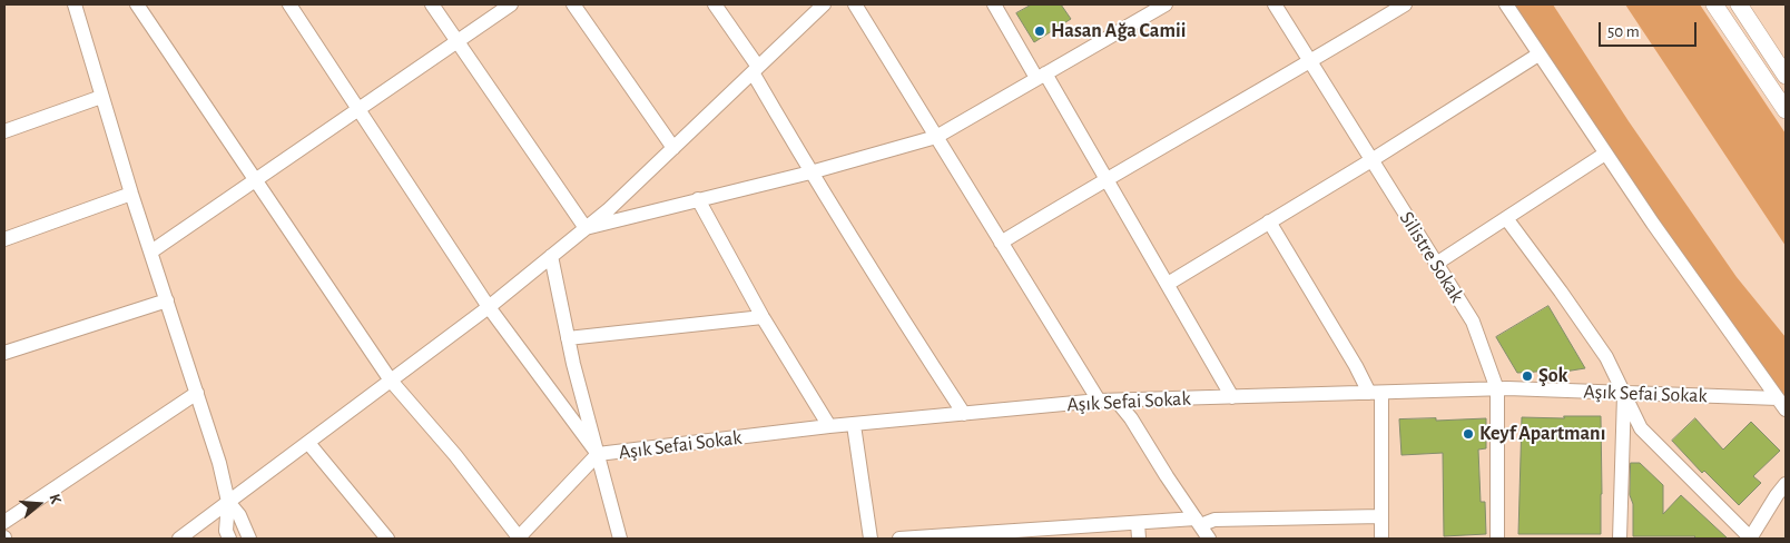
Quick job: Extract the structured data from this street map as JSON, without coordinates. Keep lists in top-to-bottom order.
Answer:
{
  "streets": {
    "street": ["Silistre Sokak", "Aşık Sefai Sokak"]
  },
  "crossings": [
    ["Silistre Sokak", "Aşık Sefai Sokak"]
  ],
  "places": ["Hasan Ağa Camii", "Şok", "Keyf Apartmanı"],
  "scale_bar": "50 m",
  "north": "right"
}
